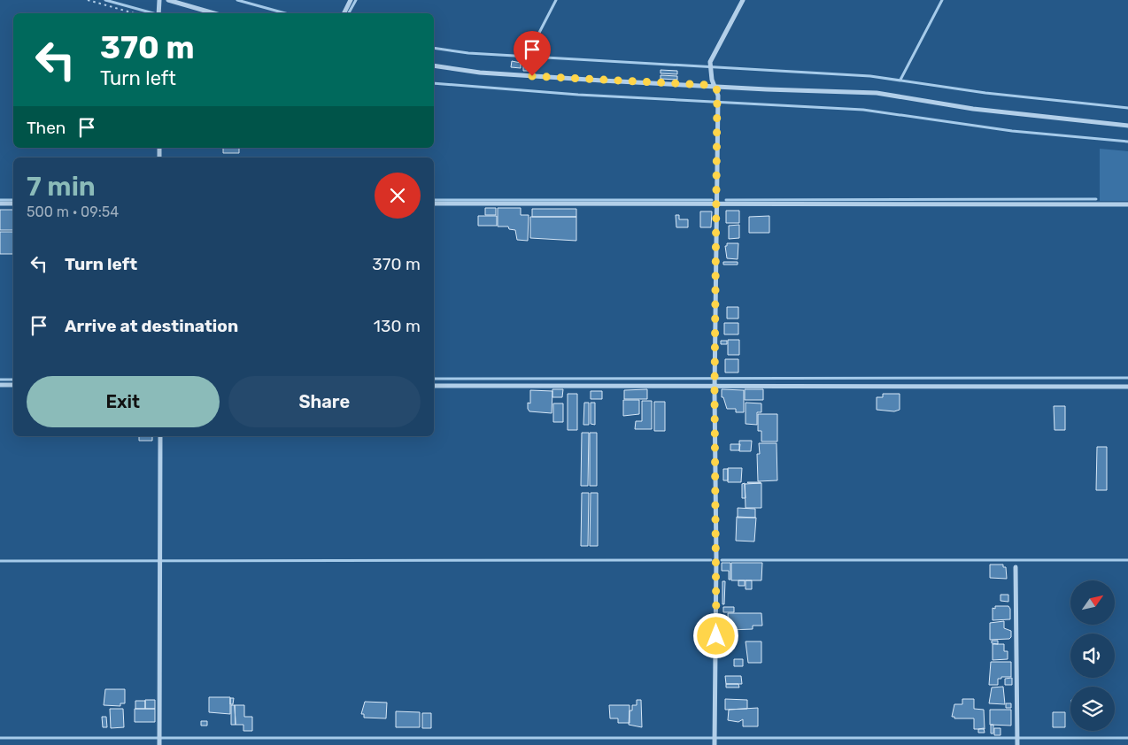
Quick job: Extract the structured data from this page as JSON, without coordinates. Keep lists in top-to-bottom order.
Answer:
{
  "north": "top right",
  "page": {
    "turn": ["370 m", "Turn left"],
    "then": "Then",
    "heading": ["7 min", "500 m · 09:54"],
    "list": [
      {
        "name": "Turn left",
        "value": "370 m"
      },
      {
        "name": "Arrive at destination",
        "value": "130 m"
      }
    ],
    "buttons": ["Exit", "Share"]
  }
}
